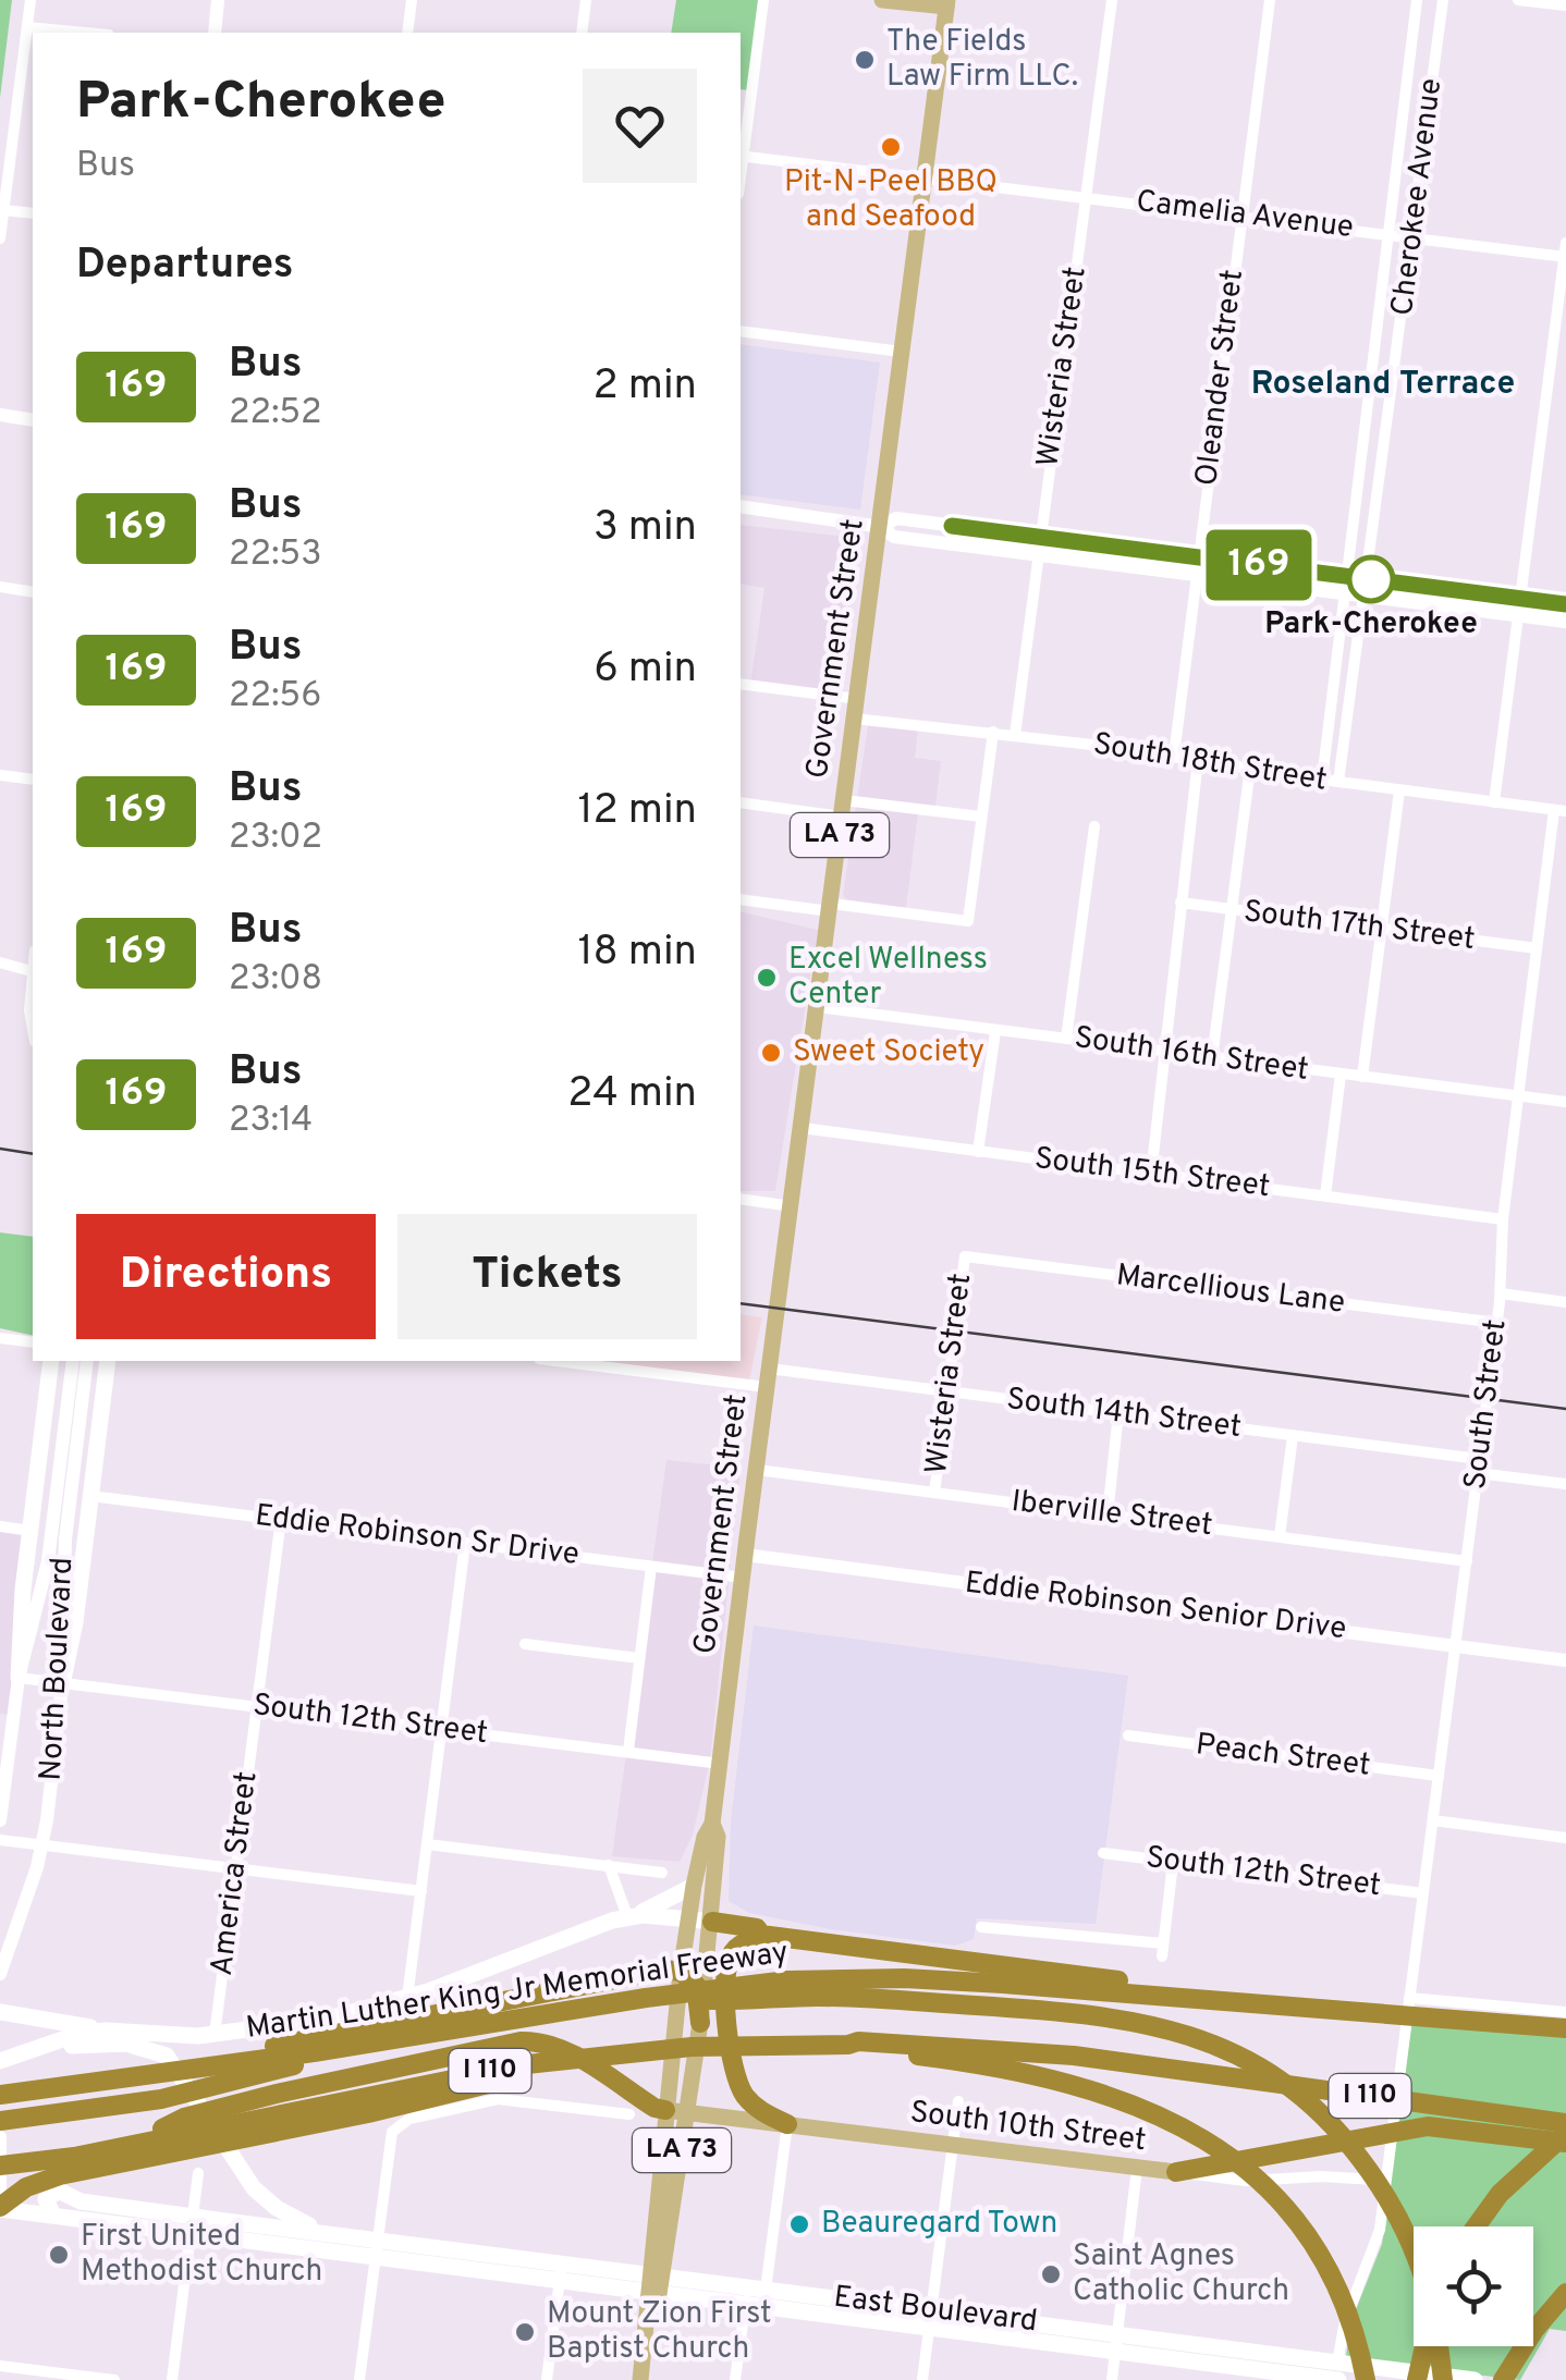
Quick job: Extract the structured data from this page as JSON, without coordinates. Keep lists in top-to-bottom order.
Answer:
{
  "streets": {
    "highway": ["Martin Luther King Jr Memorial Freeway", "I 110"],
    "main road": [
      "Government Street",
      "LA 73",
      "South 10th Street",
      "East Boulevard"
    ],
    "street": [
      "Cherokee Avenue",
      "Camelia Avenue",
      "Wisteria Street",
      "Oleander Street",
      "South 18th Street",
      "South 17th Street",
      "South 16th Street",
      "South 15th Street",
      "Marcellious Lane",
      "South Street",
      "South 14th Street",
      "Iberville Street",
      "Eddie Robinson Sr Drive",
      "Eddie Robinson Senior Drive",
      "North Boulevard",
      "South 12th Street",
      "Peach Street",
      "America Street"
    ]
  },
  "crossings": [
    ["Cherokee Avenue", "Camelia Avenue"],
    ["Cherokee Avenue", "South 18th Street"],
    ["Camelia Avenue", "Wisteria Street"],
    ["Camelia Avenue", "Oleander Street"],
    ["Camelia Avenue", "Government Street"],
    ["Wisteria Street", "South 18th Street"],
    ["Wisteria Street", "Marcellious Lane"],
    ["Wisteria Street", "South 14th Street"],
    ["Wisteria Street", "Iberville Street"],
    ["Oleander Street", "South 18th Street"],
    ["Government Street", "South 18th Street"],
    ["Government Street", "South 16th Street"],
    ["Government Street", "South 15th Street"],
    ["Government Street", "South 14th Street"],
    ["Government Street", "Iberville Street"],
    ["Government Street", "Eddie Robinson Sr Drive"],
    ["Government Street", "Eddie Robinson Senior Drive"],
    ["Government Street", "South 12th Street"],
    ["Government Street", "South 10th Street"],
    ["Government Street", "East Boulevard"],
    ["South 18th Street", "South Street"],
    ["South 17th Street", "South Street"],
    ["South 16th Street", "South Street"],
    ["South 15th Street", "South Street"],
    ["Marcellious Lane", "South Street"],
    ["South Street", "South 14th Street"],
    ["South Street", "Iberville Street"],
    ["South Street", "Eddie Robinson Senior Drive"],
    ["South Street", "South 12th Street"],
    ["South Street", "Peach Street"],
    ["South Street", "South 10th Street"],
    ["South Street", "East Boulevard"],
    ["Eddie Robinson Sr Drive", "America Street"],
    ["North Boulevard", "South 12th Street"],
    ["South 12th Street", "America Street"]
  ],
  "districts": ["Roseland Terrace"],
  "places": [
    "The Fields Law Firm LLC.",
    "Pit-N-Peel BBQ and Seafood",
    "Park-Cherokee",
    "Excel Wellness Center",
    "Sweet Society",
    "Beauregard Town",
    "First United Methodist Church",
    "Saint Agnes Catholic Church",
    "Mount Zion First Baptist Church"
  ],
  "lines": ["bus line 169"],
  "page": {
    "on_map": "169",
    "heading": [
      ["Park-Cherokee", "Bus"],
      "Departures"
    ],
    "list": [
      {
        "mark": "169",
        "name": "Bus",
        "note": "22:52",
        "value": "2 min"
      },
      {
        "mark": "169",
        "name": "Bus",
        "note": "22:53",
        "value": "3 min"
      },
      {
        "mark": "169",
        "name": "Bus",
        "note": "22:56",
        "value": "6 min"
      },
      {
        "mark": "169",
        "name": "Bus",
        "note": "23:02",
        "value": "12 min"
      },
      {
        "mark": "169",
        "name": "Bus",
        "note": "23:08",
        "value": "18 min"
      },
      {
        "mark": "169",
        "name": "Bus",
        "note": "23:14",
        "value": "24 min"
      }
    ],
    "buttons": ["Directions", "Tickets"]
  }
}
